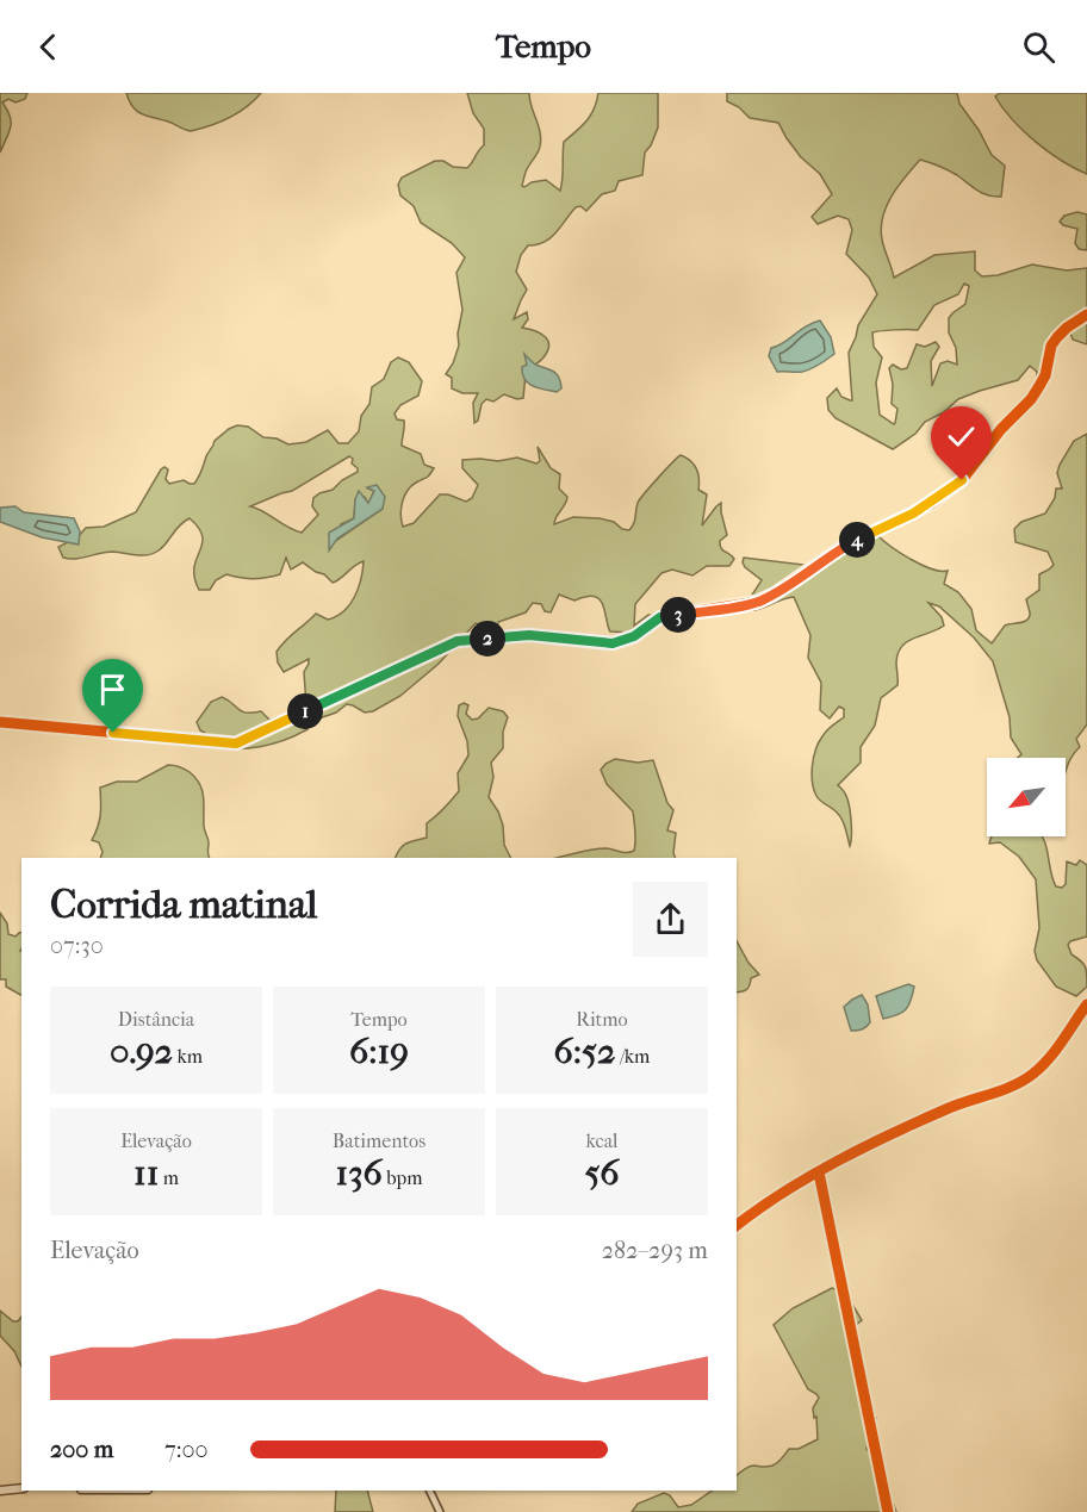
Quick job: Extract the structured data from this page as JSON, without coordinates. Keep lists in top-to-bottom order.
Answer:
{
  "north": "bottom left",
  "page": {
    "header": "Tempo",
    "pins": [
      "4",
      "3",
      "2",
      "1"
    ],
    "heading": ["Corrida matinal", "07:30"],
    "stats": [
      ["Distância", "0.92 km"],
      ["Tempo", "6:19"],
      ["Ritmo", "6:52 /km"],
      ["Elevação", "11 m"],
      ["Batimentos", "136 bpm"],
      ["kcal", "56"]
    ],
    "chart": ["Elevação", "282–293 m"],
    "list": [
      {
        "name": "200 m",
        "note": "7:00"
      }
    ]
  }
}
